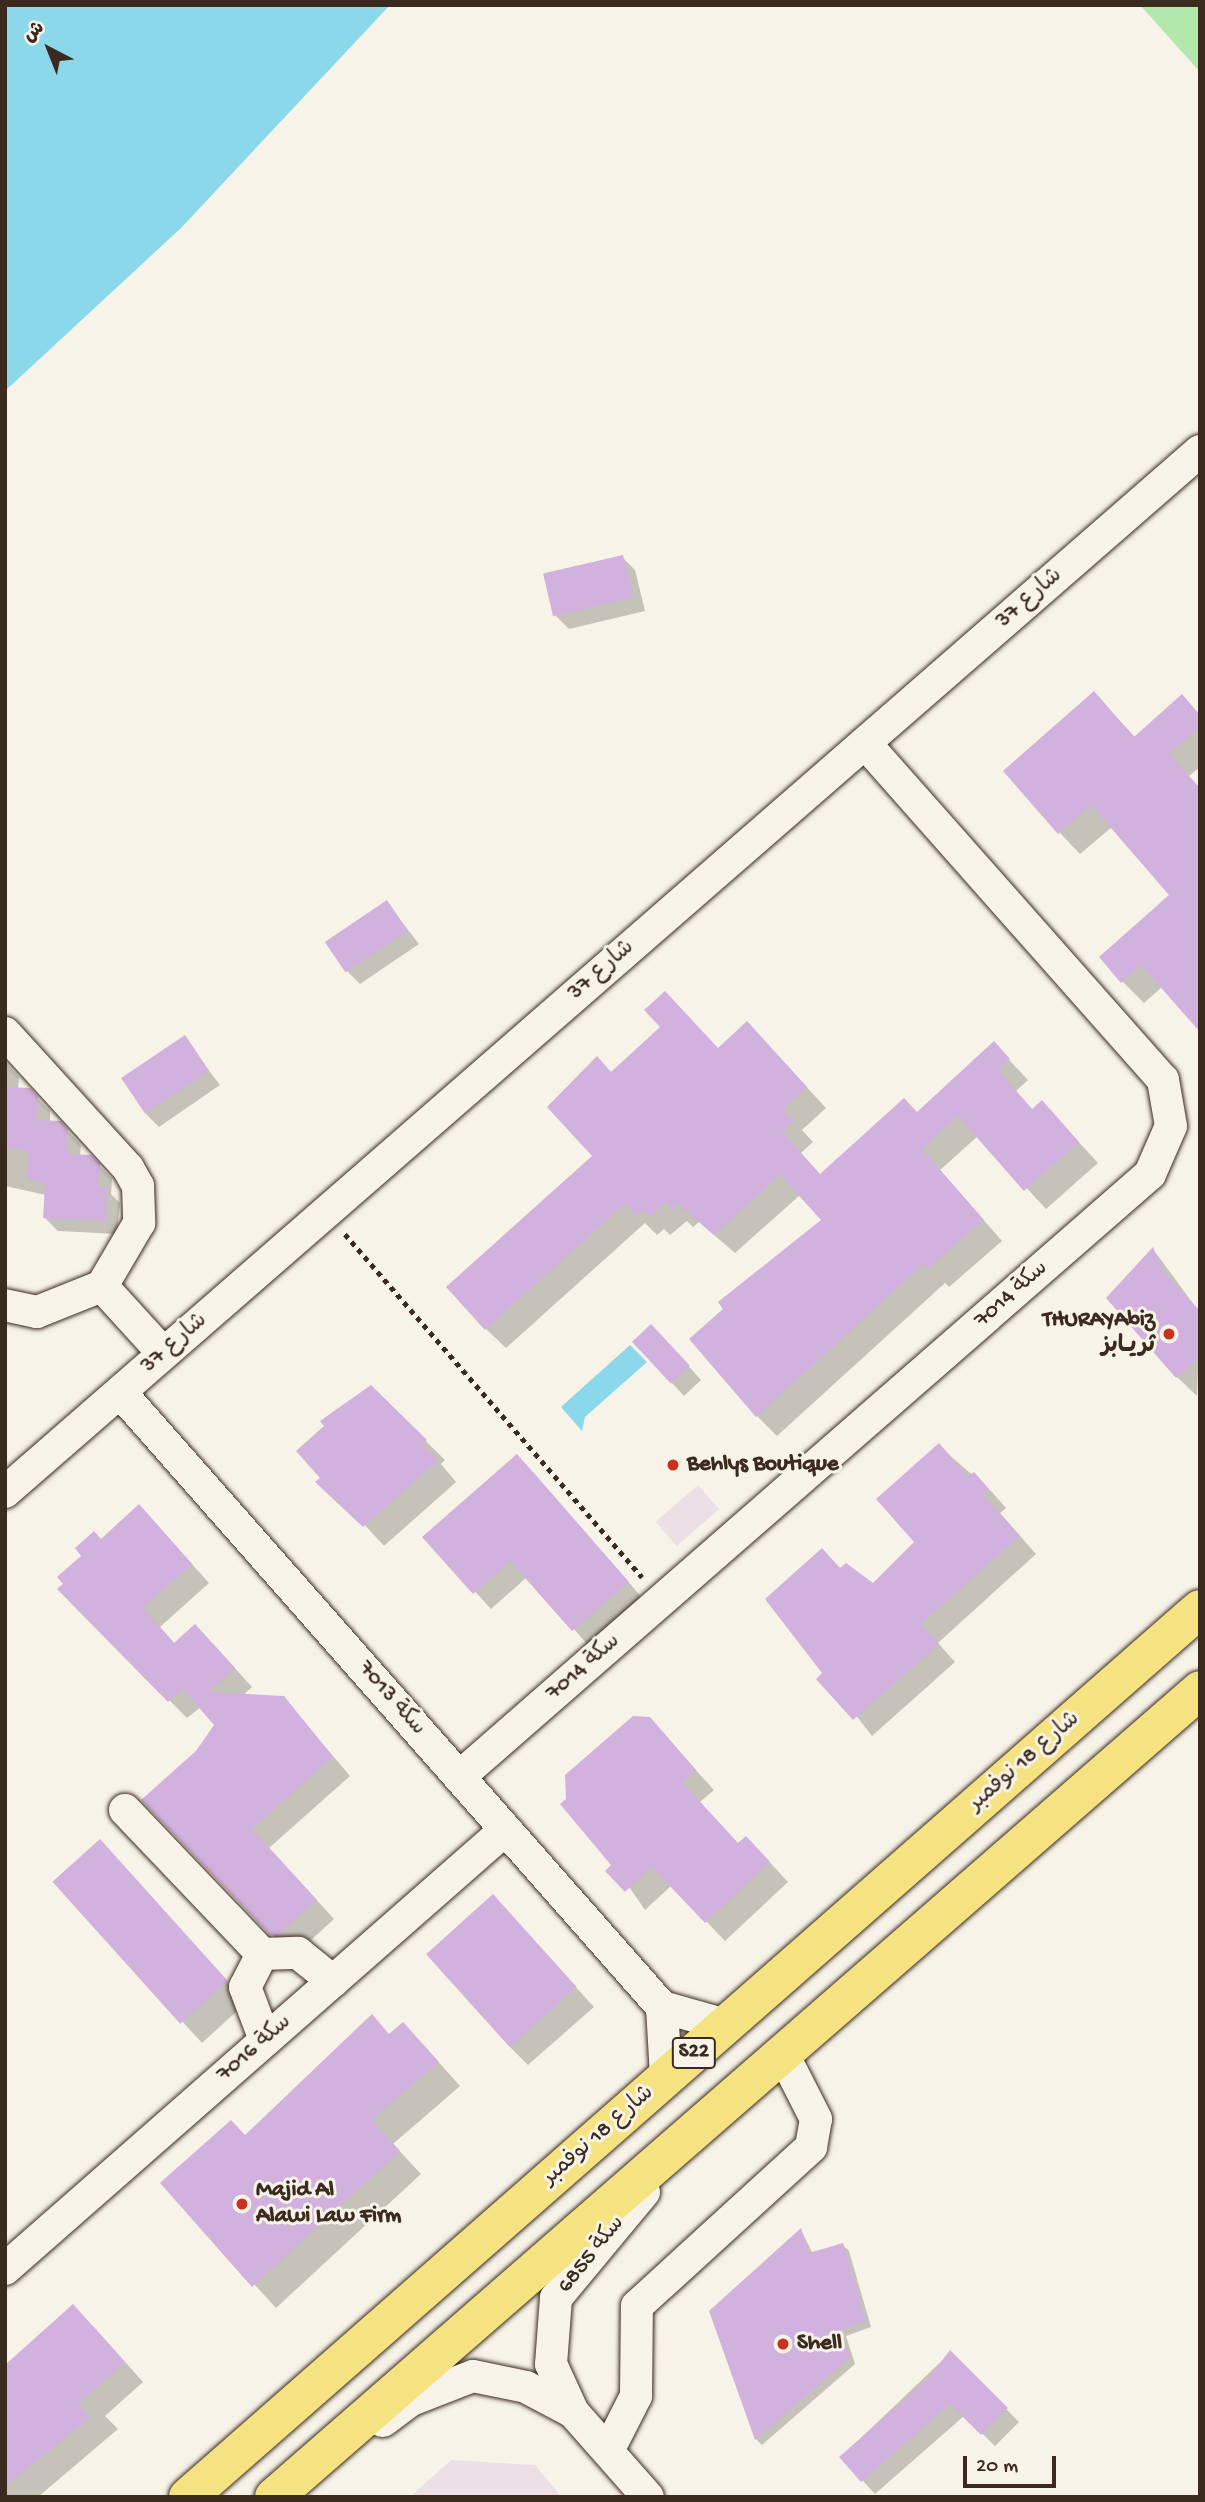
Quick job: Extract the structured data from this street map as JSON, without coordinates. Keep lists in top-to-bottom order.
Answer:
{
  "streets": {
    "main road": ["شارع 18 نوفمبر", "S22"],
    "street": [
      "شارع 37",
      "سكة 7014",
      "سكة 7013",
      "سكة 7016",
      "سكة 6855"
    ]
  },
  "crossings": [
    ["شارع 37", "سكة 7014"],
    ["شارع 37", "سكة 7013"],
    ["سكة 7014", "سكة 7013"],
    ["سكة 7013", "سكة 7016"],
    ["S22", "سكة 6855"]
  ],
  "places": [
    "THURAYAbiz ثريـابز",
    "Behlys Boutique",
    "Majid Al Alawi Law Firm",
    "Shell"
  ],
  "scale_bar": "20 m",
  "north": "top left"
}
